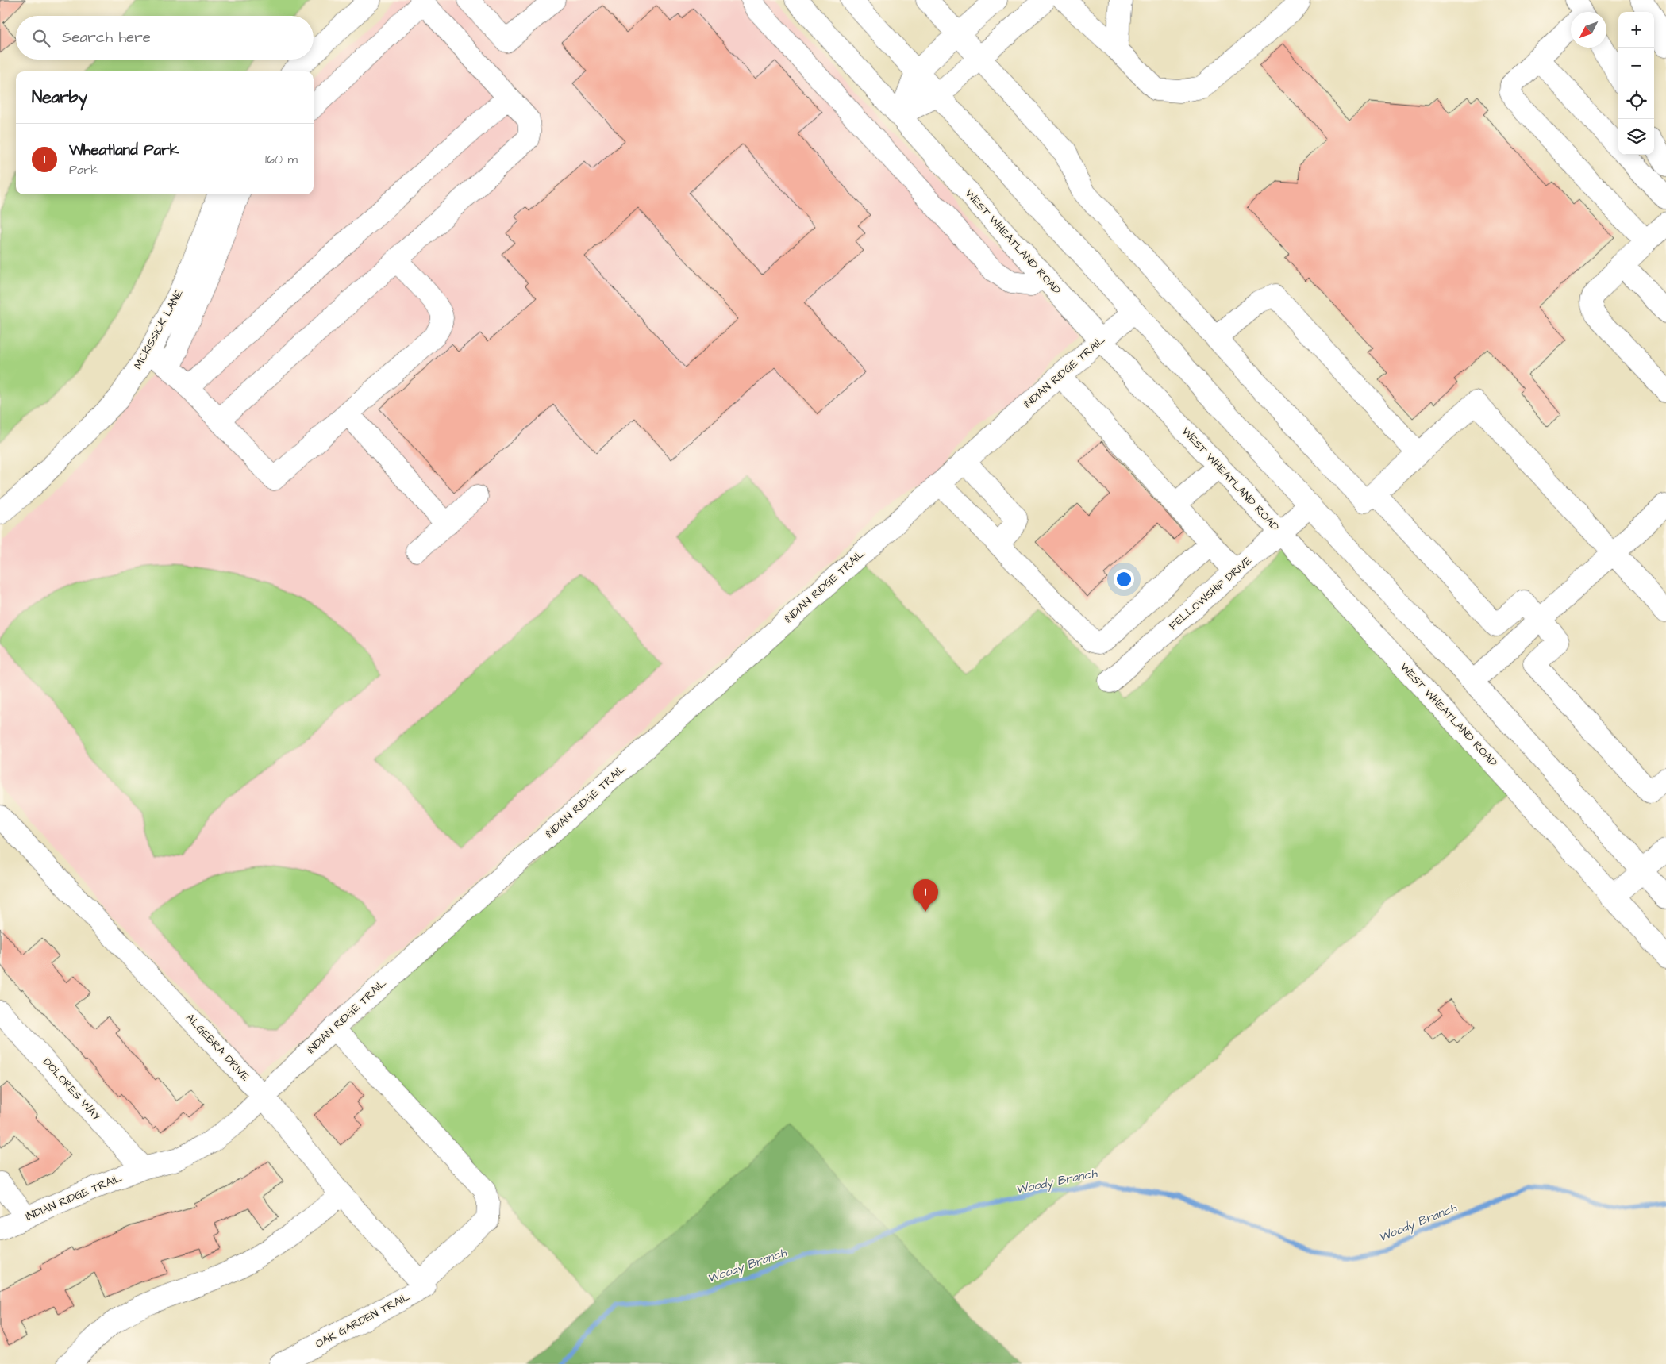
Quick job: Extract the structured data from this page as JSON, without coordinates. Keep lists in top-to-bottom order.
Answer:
{
  "streets": {
    "street": [
      "WEST WHEATLAND ROAD",
      "MCKISSICK LANE",
      "INDIAN RIDGE TRAIL",
      "FELLOWSHIP DRIVE",
      "ALGEBRA DRIVE",
      "DOLORES WAY",
      "OAK GARDEN TRAIL"
    ]
  },
  "crossings": [
    ["WEST WHEATLAND ROAD", "INDIAN RIDGE TRAIL"],
    ["WEST WHEATLAND ROAD", "FELLOWSHIP DRIVE"],
    ["INDIAN RIDGE TRAIL", "ALGEBRA DRIVE"],
    ["INDIAN RIDGE TRAIL", "DOLORES WAY"],
    ["INDIAN RIDGE TRAIL", "OAK GARDEN TRAIL"],
    ["ALGEBRA DRIVE", "OAK GARDEN TRAIL"]
  ],
  "water": ["Woody Branch"],
  "north": "bottom left",
  "page": {
    "map_buttons": ["+", "−"],
    "search": "Search here",
    "heading": "Nearby",
    "list": [
      {
        "mark": "1",
        "name": "Wheatland Park",
        "note": "Park",
        "value": "160 m"
      }
    ],
    "pins": "1"
  }
}
